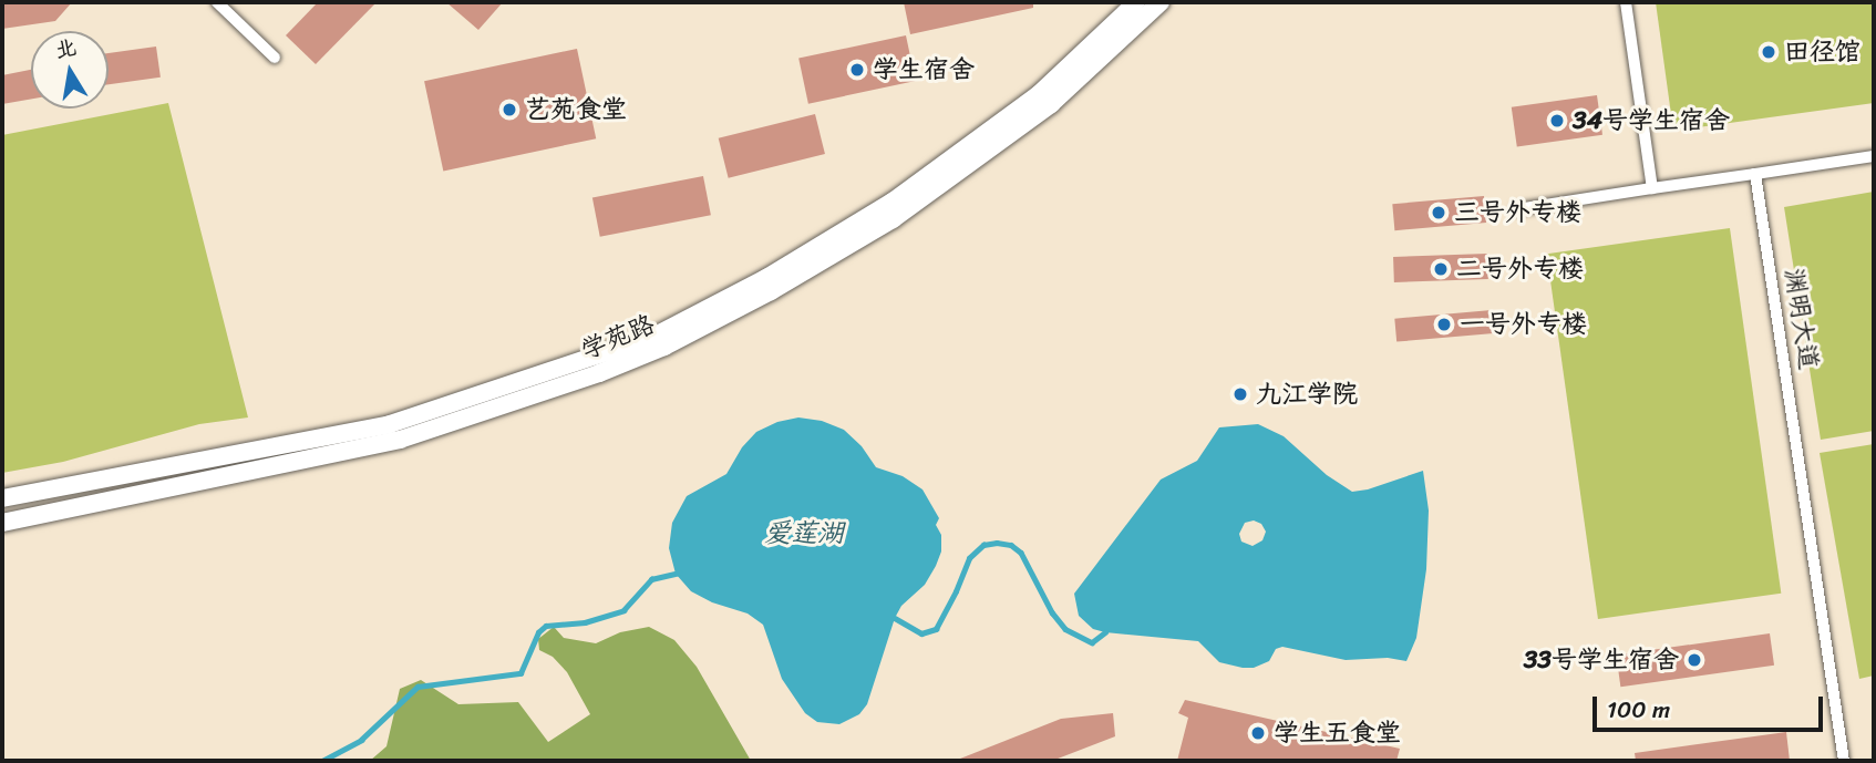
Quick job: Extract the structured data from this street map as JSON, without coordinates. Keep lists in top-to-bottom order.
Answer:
{
  "streets": {
    "street": ["渊明大道", "学苑路"]
  },
  "water": ["爱莲湖"],
  "places": [
    "田径馆",
    "学生宿舍",
    "艺苑食堂",
    "34号学生宿舍",
    "三号外专楼",
    "二号外专楼",
    "一号外专楼",
    "九江学院",
    "33号学生宿舍",
    "学生五食堂"
  ],
  "scale_bar": "100 m",
  "north": "top"
}
